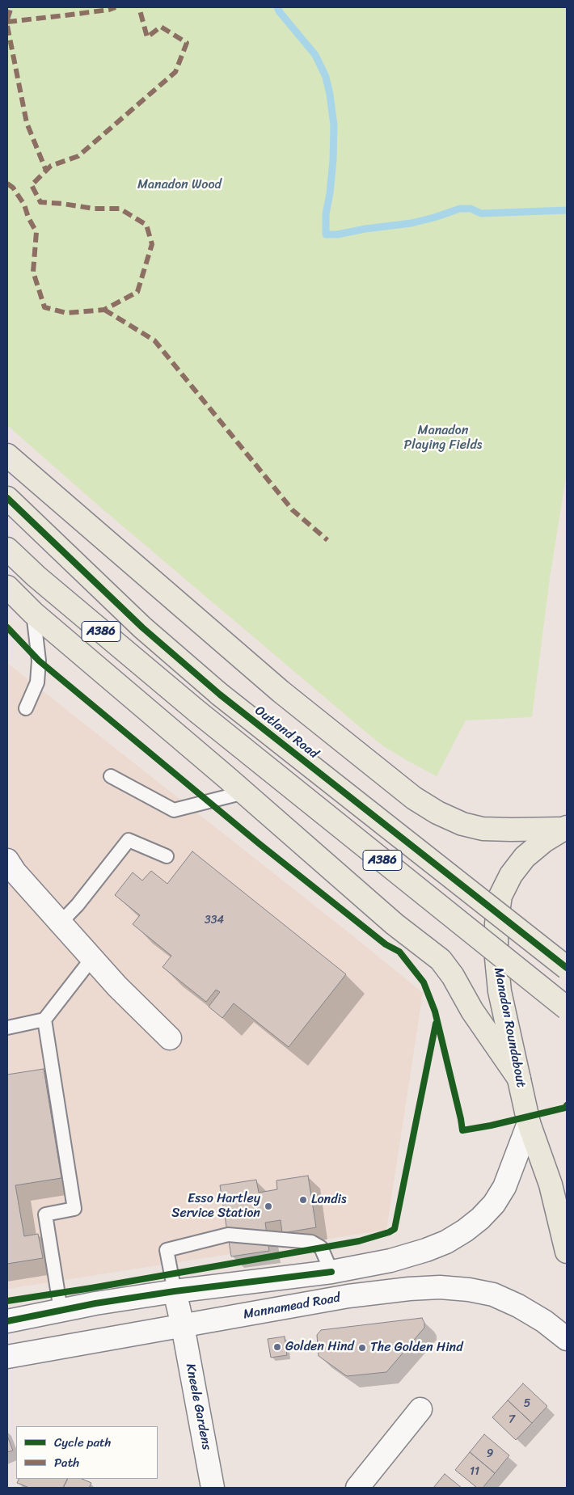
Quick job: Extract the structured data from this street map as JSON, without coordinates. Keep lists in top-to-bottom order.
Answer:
{
  "streets": {
    "main road": [
      "A386",
      "Outland Road",
      "Manadon Roundabout",
      "Mannamead Road",
      "Kneele Gardens"
    ]
  },
  "crossings": [
    ["Mannamead Road", "Kneele Gardens"]
  ],
  "parks": ["Manadon Wood", "Manadon Playing Fields"],
  "places": [
    "Londis",
    "Esso Hartley Service Station",
    "Golden Hind",
    "The Golden Hind"
  ],
  "house_numbers": [
    "334",
    "5",
    "7",
    "9",
    "11"
  ],
  "legend": ["Cycle path", "Path"]
}
